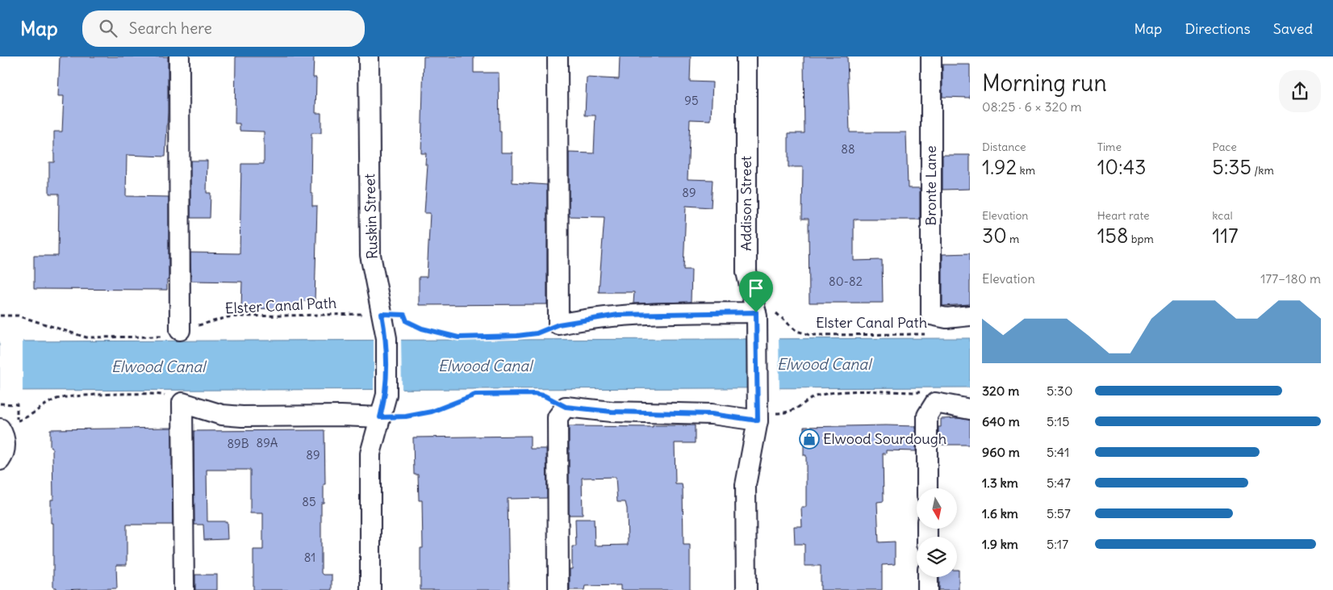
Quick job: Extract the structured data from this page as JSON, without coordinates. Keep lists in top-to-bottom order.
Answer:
{
  "streets": {
    "street": ["Bronte Lane", "Addison Street", "Ruskin Street"],
    "path": ["Elster Canal Path"]
  },
  "crossings": [
    ["Addison Street", "Elster Canal Path"],
    ["Ruskin Street", "Elster Canal Path"]
  ],
  "water": ["Elwood Canal"],
  "places": {
    "shop": ["Elwood Sourdough"]
  },
  "house_numbers": [
    "95",
    "88",
    "89",
    "80-82",
    "89A",
    "89B",
    "89",
    "85",
    "81"
  ],
  "north": "bottom",
  "page": {
    "header": "Map",
    "search": "Search here",
    "nav": ["Map", "Directions", "Saved"],
    "heading": ["Morning run", "08:25 · 6 × 320 m"],
    "stats": [
      ["Distance", "1.92 km"],
      ["Time", "10:43"],
      ["Pace", "5:35 /km"],
      ["Elevation", "30 m"],
      ["Heart rate", "158 bpm"],
      ["kcal", "117"]
    ],
    "chart": ["Elevation", "177–180 m"],
    "list": [
      {
        "name": "320 m",
        "note": "5:30"
      },
      {
        "name": "640 m",
        "note": "5:15"
      },
      {
        "name": "960 m",
        "note": "5:41"
      },
      {
        "name": "1.3 km",
        "note": "5:47"
      },
      {
        "name": "1.6 km",
        "note": "5:57"
      },
      {
        "name": "1.9 km",
        "note": "5:17"
      }
    ]
  }
}
